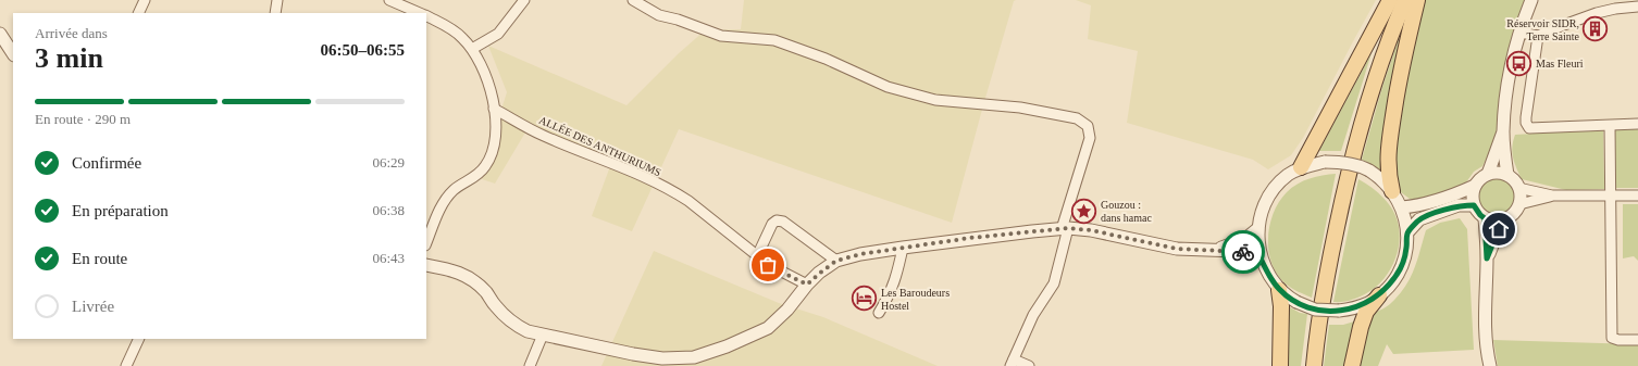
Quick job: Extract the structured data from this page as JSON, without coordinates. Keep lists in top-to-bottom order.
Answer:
{
  "streets": {
    "street": ["ALLÉE DES ANTHURIUMS"]
  },
  "places": {
    "building": ["Réservoir SIDR, Terre Sainte"],
    "bus stop": ["Mas Fleuri"],
    "place": ["Gouzou : dans hamac"],
    "hotel": ["Les Baroudeurs Hostel"]
  },
  "page": {
    "heading": ["3 min", "Arrivée dans", "06:50–06:55"],
    "bar": "En route · 290 m",
    "list": [
      ["Confirmée", "06:29"],
      ["En préparation", "06:38"],
      ["En route", "06:43"],
      "Livrée"
    ]
  }
}
